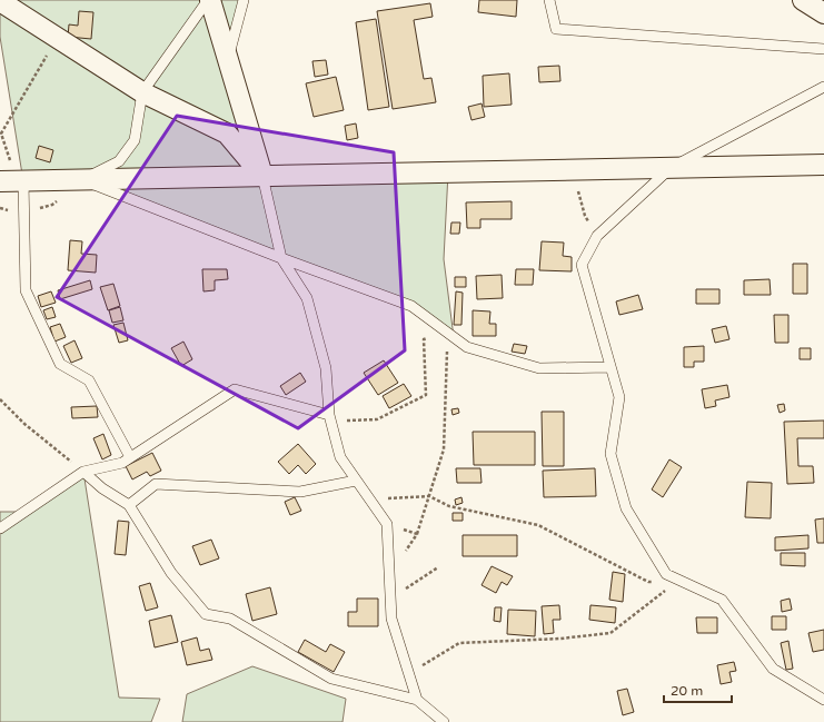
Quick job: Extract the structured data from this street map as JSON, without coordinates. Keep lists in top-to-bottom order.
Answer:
{
  "scale_bar": "20 m"
}
